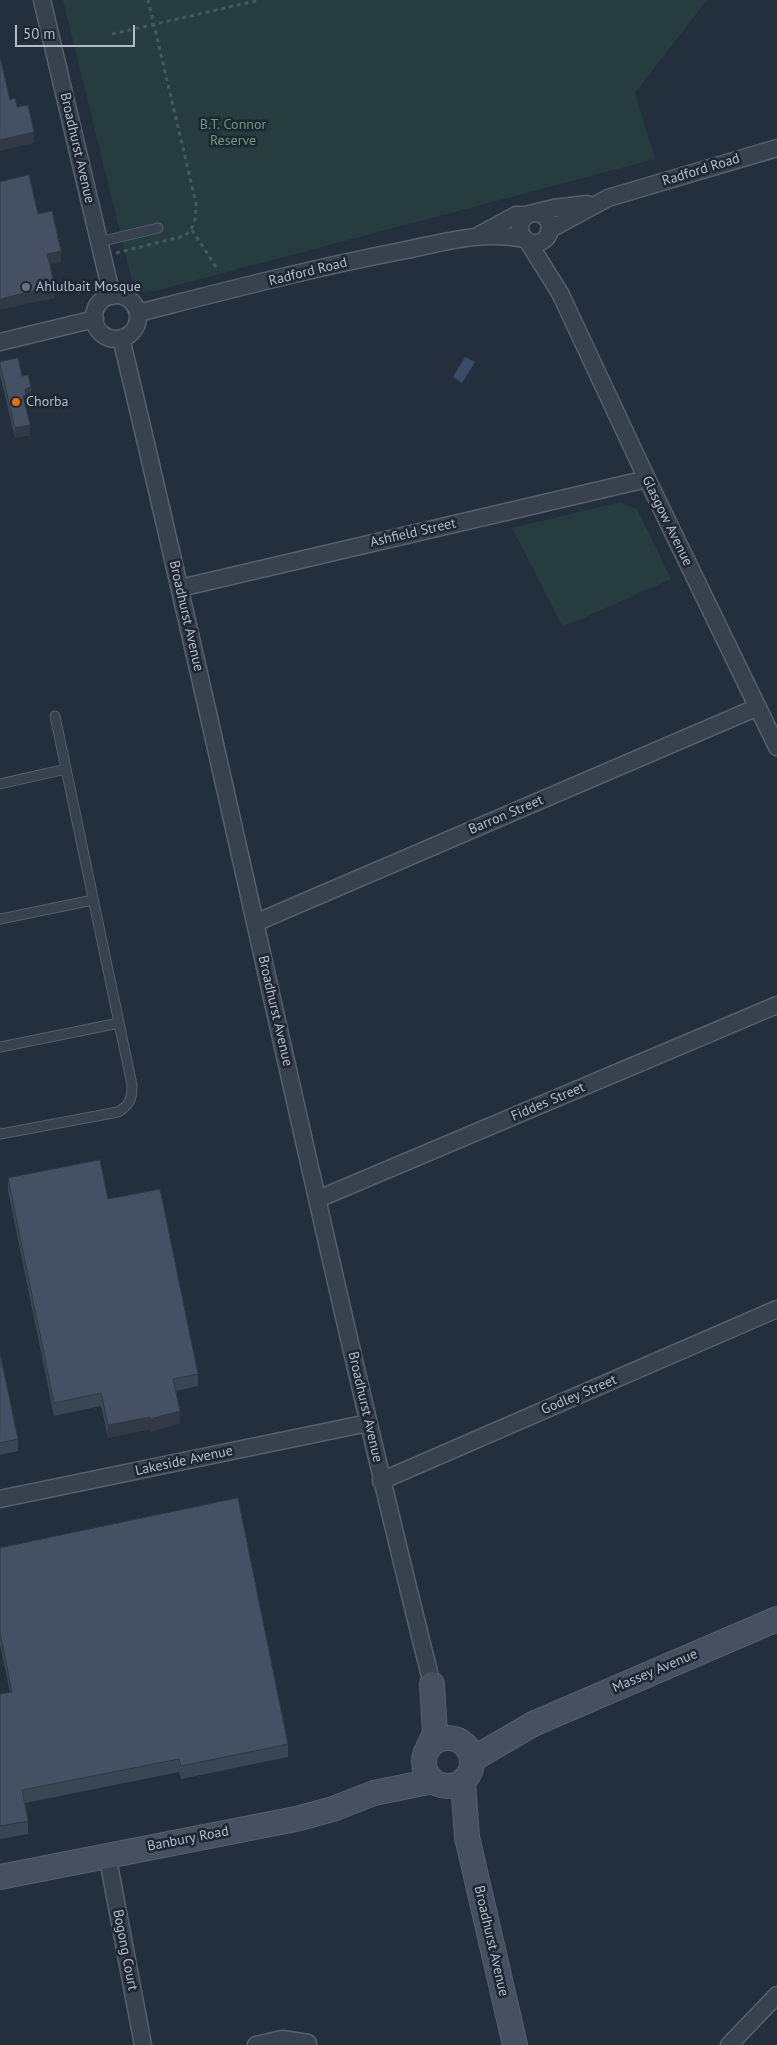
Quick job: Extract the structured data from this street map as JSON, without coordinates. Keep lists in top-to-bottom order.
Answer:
{
  "streets": {
    "street": [
      "Broadhurst Avenue",
      "Radford Road",
      "Glasgow Avenue",
      "Ashfield Street",
      "Barron Street",
      "Fiddes Street",
      "Godley Street",
      "Lakeside Avenue",
      "Massey Avenue",
      "Banbury Road",
      "Bogong Court"
    ]
  },
  "crossings": [
    ["Broadhurst Avenue", "Radford Road"],
    ["Broadhurst Avenue", "Ashfield Street"],
    ["Broadhurst Avenue", "Barron Street"],
    ["Broadhurst Avenue", "Fiddes Street"],
    ["Broadhurst Avenue", "Godley Street"],
    ["Broadhurst Avenue", "Lakeside Avenue"],
    ["Broadhurst Avenue", "Massey Avenue"],
    ["Broadhurst Avenue", "Banbury Road"],
    ["Radford Road", "Glasgow Avenue"],
    ["Glasgow Avenue", "Ashfield Street"],
    ["Glasgow Avenue", "Barron Street"],
    ["Massey Avenue", "Banbury Road"],
    ["Banbury Road", "Bogong Court"]
  ],
  "parks": ["B.T. Connor Reserve"],
  "places": ["Ahlulbait Mosque", "Chorba"],
  "scale_bar": "50 m"
}
